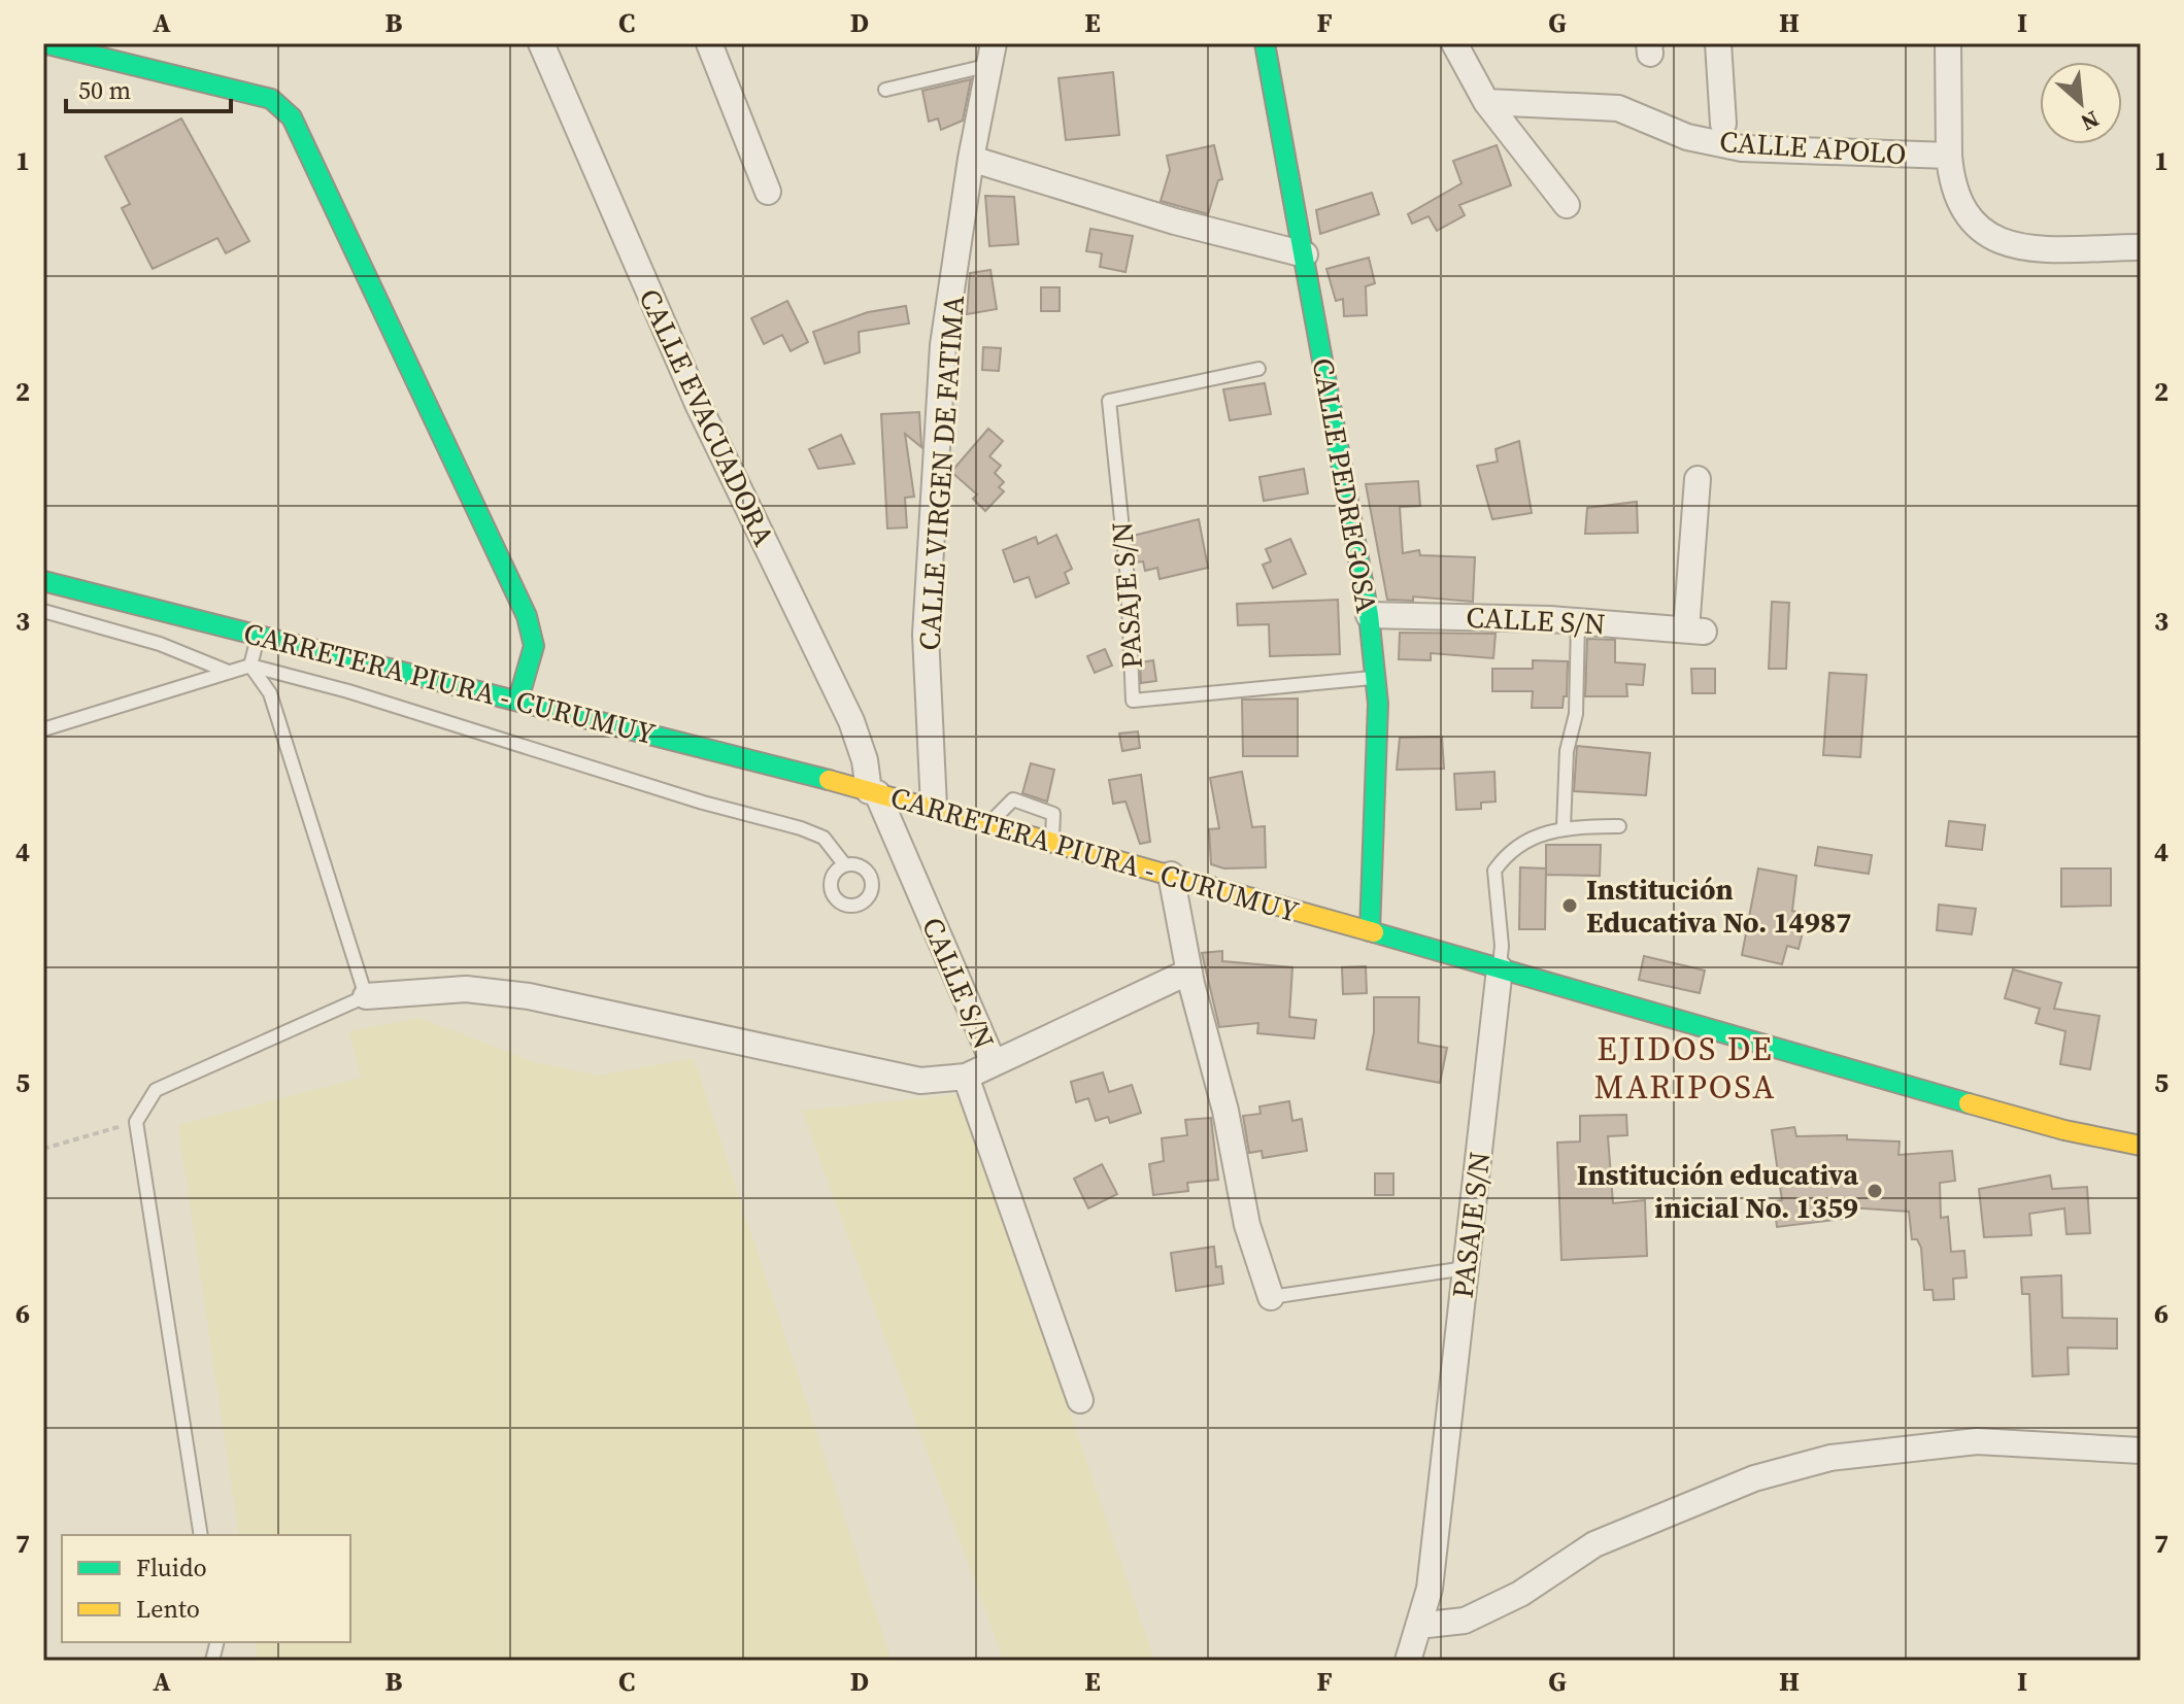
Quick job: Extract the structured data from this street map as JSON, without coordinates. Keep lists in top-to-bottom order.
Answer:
{
  "streets": {
    "main road": ["CALLE PEDREGOSA", "CARRETERA PIURA - CURUMUY"],
    "street": [
      "CALLE APOLO",
      "CALLE EVACUADORA",
      "CALLE VIRGEN DE FATIMA",
      "PASAJE S/N",
      "CALLE S/N"
    ]
  },
  "crossings": [
    ["CALLE EVACUADORA", "CALLE S/N"],
    ["CALLE EVACUADORA", "CARRETERA PIURA - CURUMUY"],
    ["CALLE VIRGEN DE FATIMA", "CARRETERA PIURA - CURUMUY"],
    ["CALLE PEDREGOSA", "PASAJE S/N"],
    ["CALLE PEDREGOSA", "CALLE S/N"],
    ["CALLE PEDREGOSA", "CARRETERA PIURA - CURUMUY"],
    ["PASAJE S/N", "CARRETERA PIURA - CURUMUY"],
    ["CALLE S/N", "CARRETERA PIURA - CURUMUY"]
  ],
  "districts": ["EJIDOS DE MARIPOSA"],
  "places": ["Institución Educativa No. 14987", "Institución educativa inicial No. 1359"],
  "legend": ["Fluido", "Lento"],
  "scale_bar": "50 m",
  "north": "bottom right",
  "grid": {
    "columns": [
      "A",
      "B",
      "C",
      "D",
      "E",
      "F",
      "G",
      "H",
      "I"
    ],
    "rows": [
      "1",
      "2",
      "3",
      "4",
      "5",
      "6",
      "7"
    ]
  }
}
